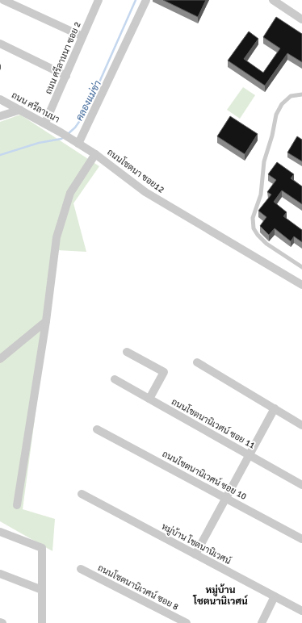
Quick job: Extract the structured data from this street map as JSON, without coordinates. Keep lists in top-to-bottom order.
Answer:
{
  "streets": {
    "street": [
      "ถนน ศรีลานนา ซอย 2",
      "ถนน ศรีลานนา",
      "ถนนโชตนา ซอย12",
      "ถนนโชตนานิเวศน์ ซอย 11",
      "ถนนโชตนานิเวศน์ ซอย 10",
      "หมู่บ้าน โชตนานิเวศน์",
      "ถนนโชตนานิเวศน์ ซอย 8"
    ]
  },
  "crossings": [
    ["ถนน ศรีลานนา ซอย 2", "ถนน ศรีลานนา"],
    ["ถนน ศรีลานนา", "ถนนโชตนา ซอย12"]
  ],
  "districts": ["หมู่บ้าน โชตนานิเวศน์"],
  "water": ["คลองแม่ข่า"]
}
